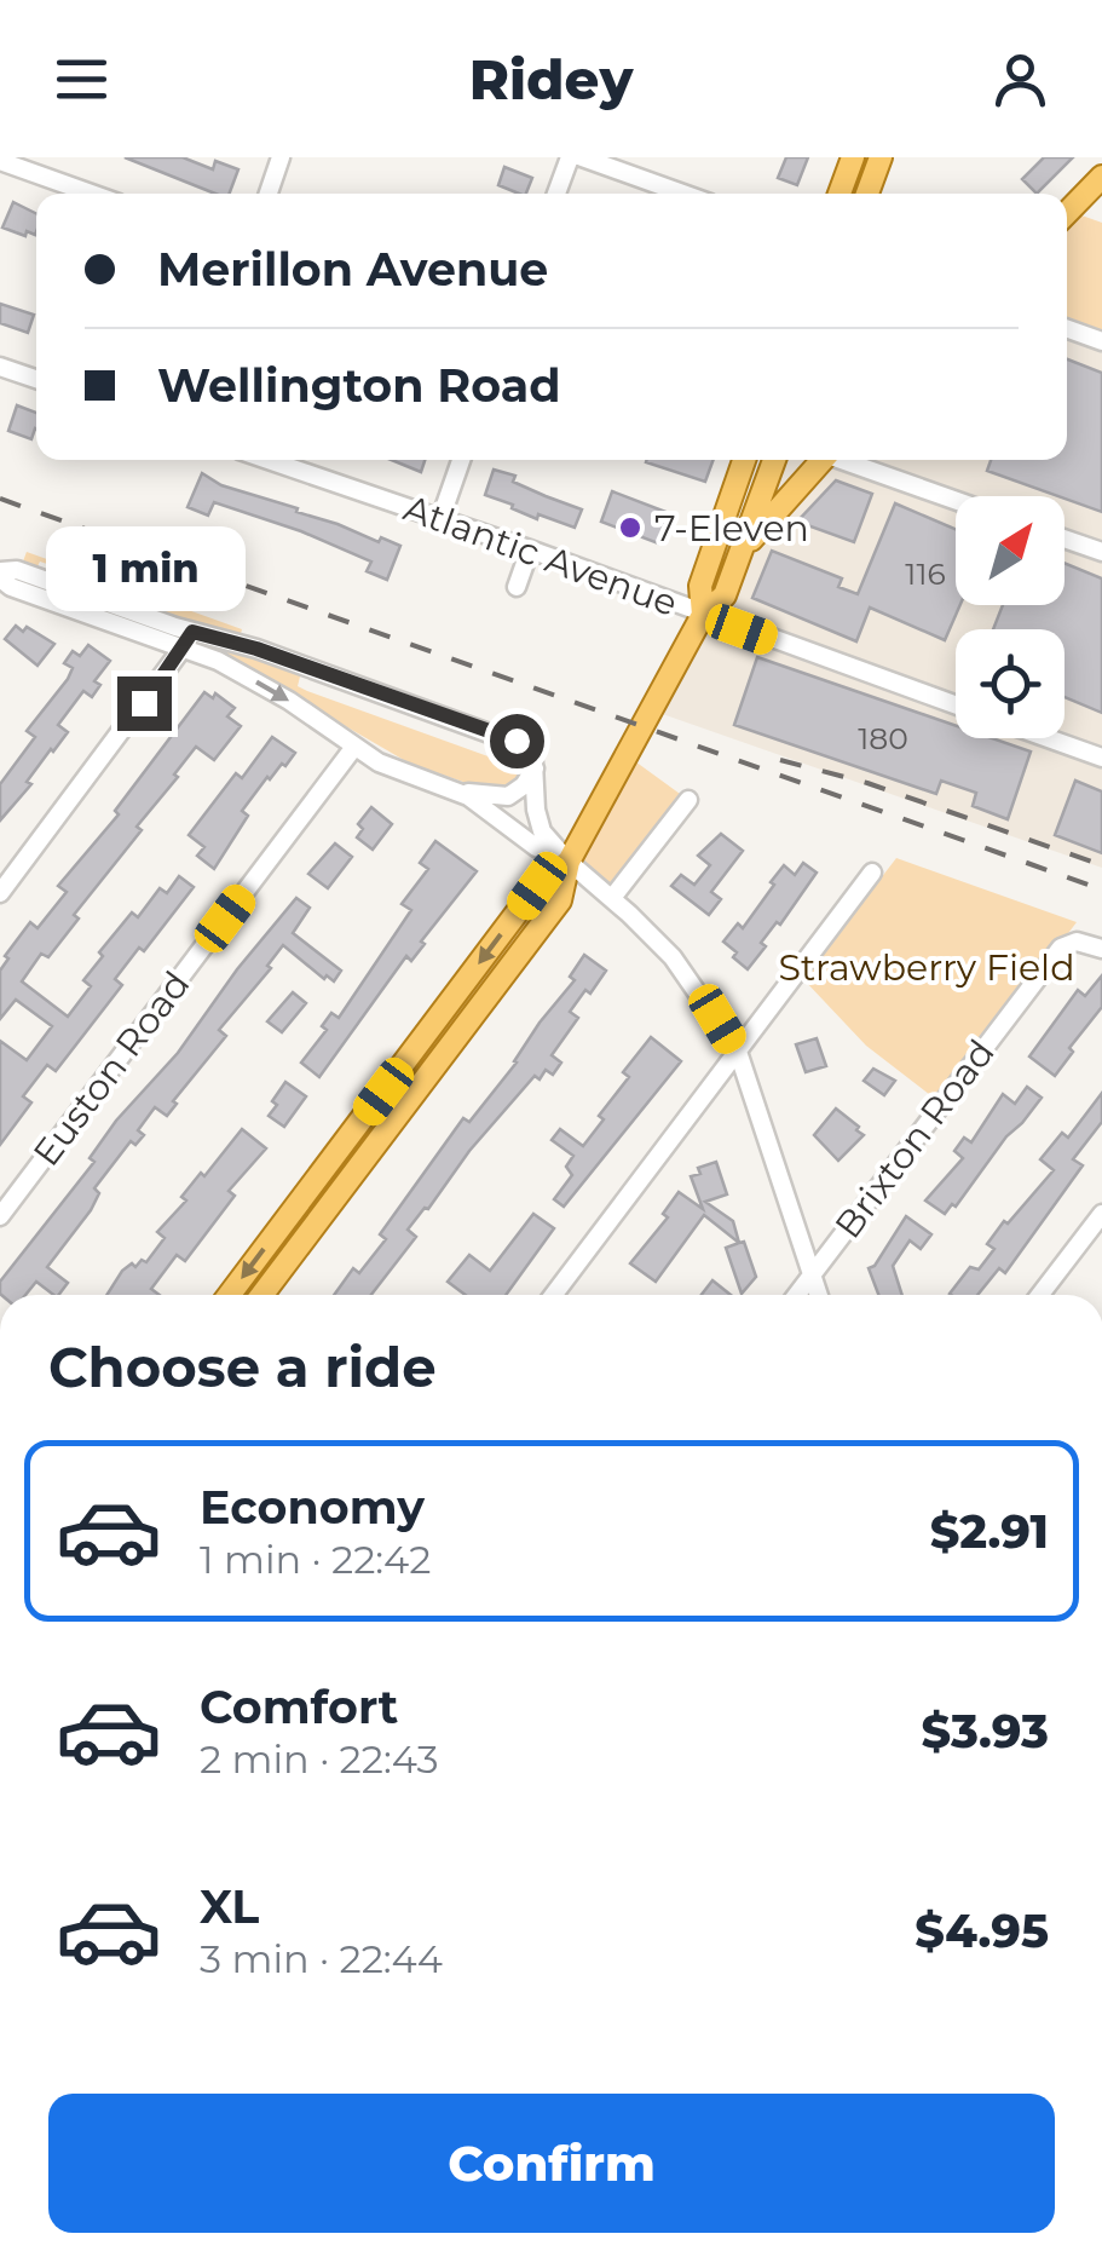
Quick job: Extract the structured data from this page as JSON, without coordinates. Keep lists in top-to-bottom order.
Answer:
{
  "streets": {
    "street": ["Atlantic Avenue", "Euston Road", "Brixton Road"]
  },
  "parks": ["Strawberry Field"],
  "places": ["7-Eleven"],
  "house_numbers": ["116", "180"],
  "north": "top right",
  "page": {
    "header": "Ridey",
    "banner": ["Merillon Avenue", "Wellington Road"],
    "bubble": "1 min",
    "heading": "Choose a ride",
    "list": [
      {
        "name": "Economy",
        "note": "1 min · 22:42",
        "value": "$2.91"
      },
      {
        "name": "Comfort",
        "note": "2 min · 22:43",
        "value": "$3.93"
      },
      {
        "name": "XL",
        "note": "3 min · 22:44",
        "value": "$4.95"
      }
    ],
    "buttons": "Confirm"
  }
}
